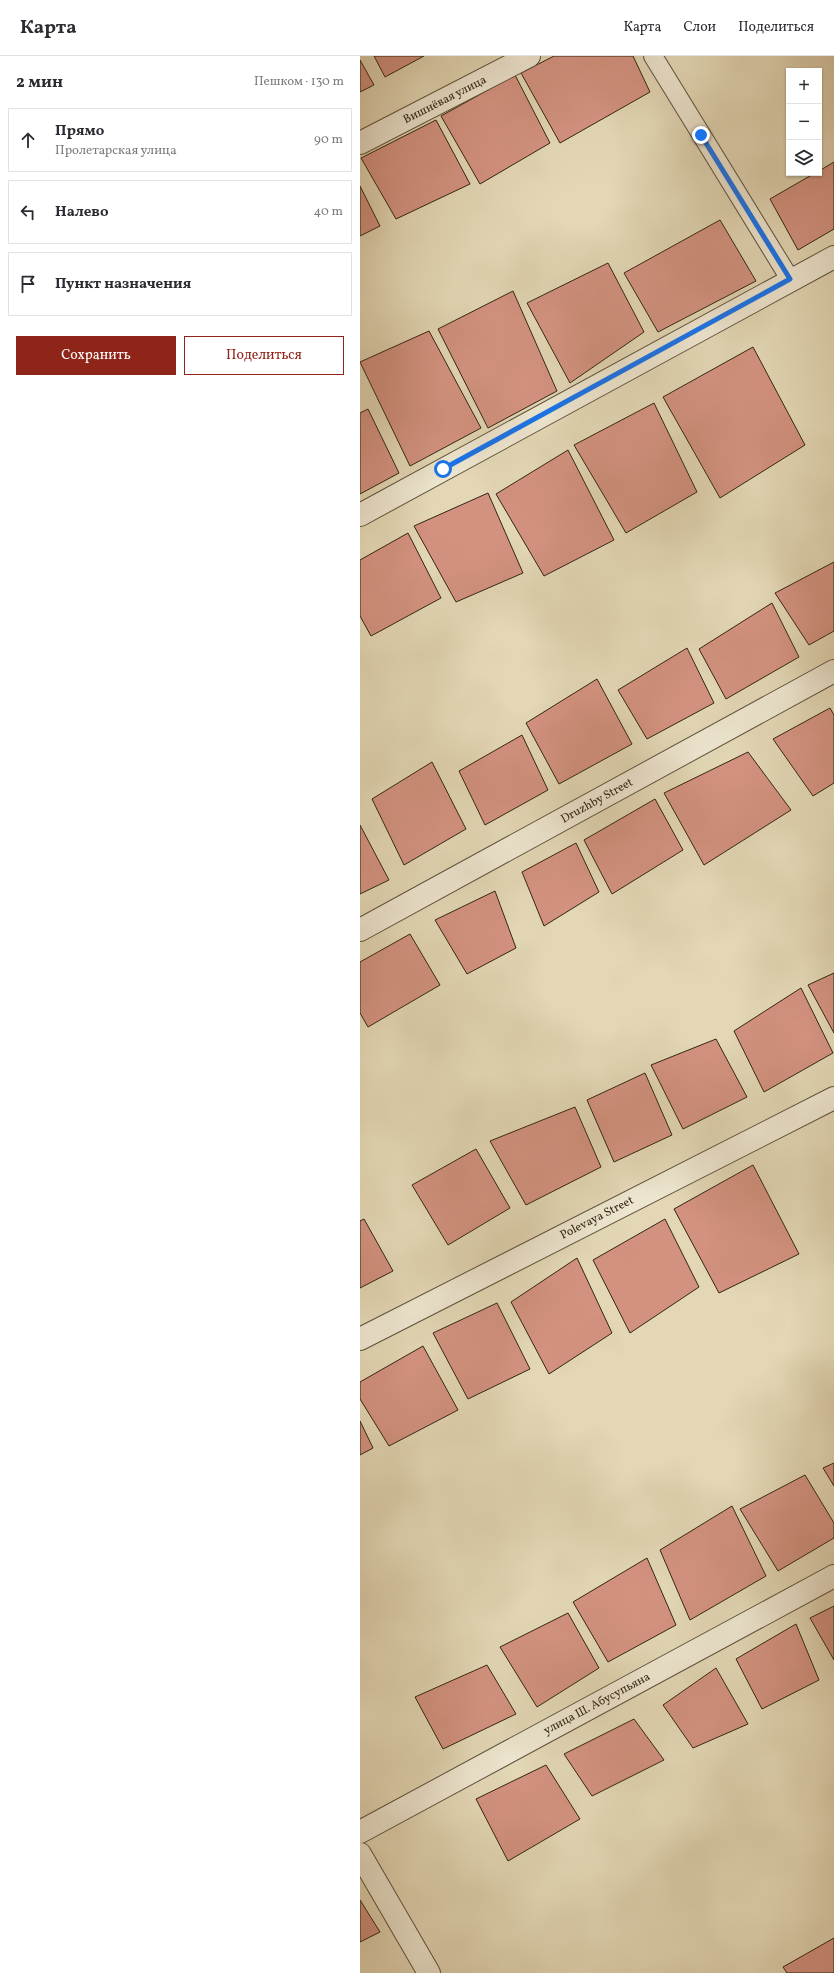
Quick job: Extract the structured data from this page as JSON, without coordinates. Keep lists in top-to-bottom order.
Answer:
{
  "streets": {
    "street": [
      "Вишнёвая улица",
      "Druzhby Street",
      "Polevaya Street",
      "улица Ш. Абусупьяна"
    ]
  },
  "page": {
    "header": "Карта",
    "nav": ["Карта", "Слои", "Поделиться"],
    "heading": ["2 мин", "Пешком · 130 m"],
    "map_buttons": ["+", "−"],
    "list": [
      ["Прямо", "Пролетарская улица", "90 m"],
      ["Налево", "40 m"],
      "Пункт назначения"
    ],
    "buttons": ["Сохранить", "Поделиться"]
  }
}
